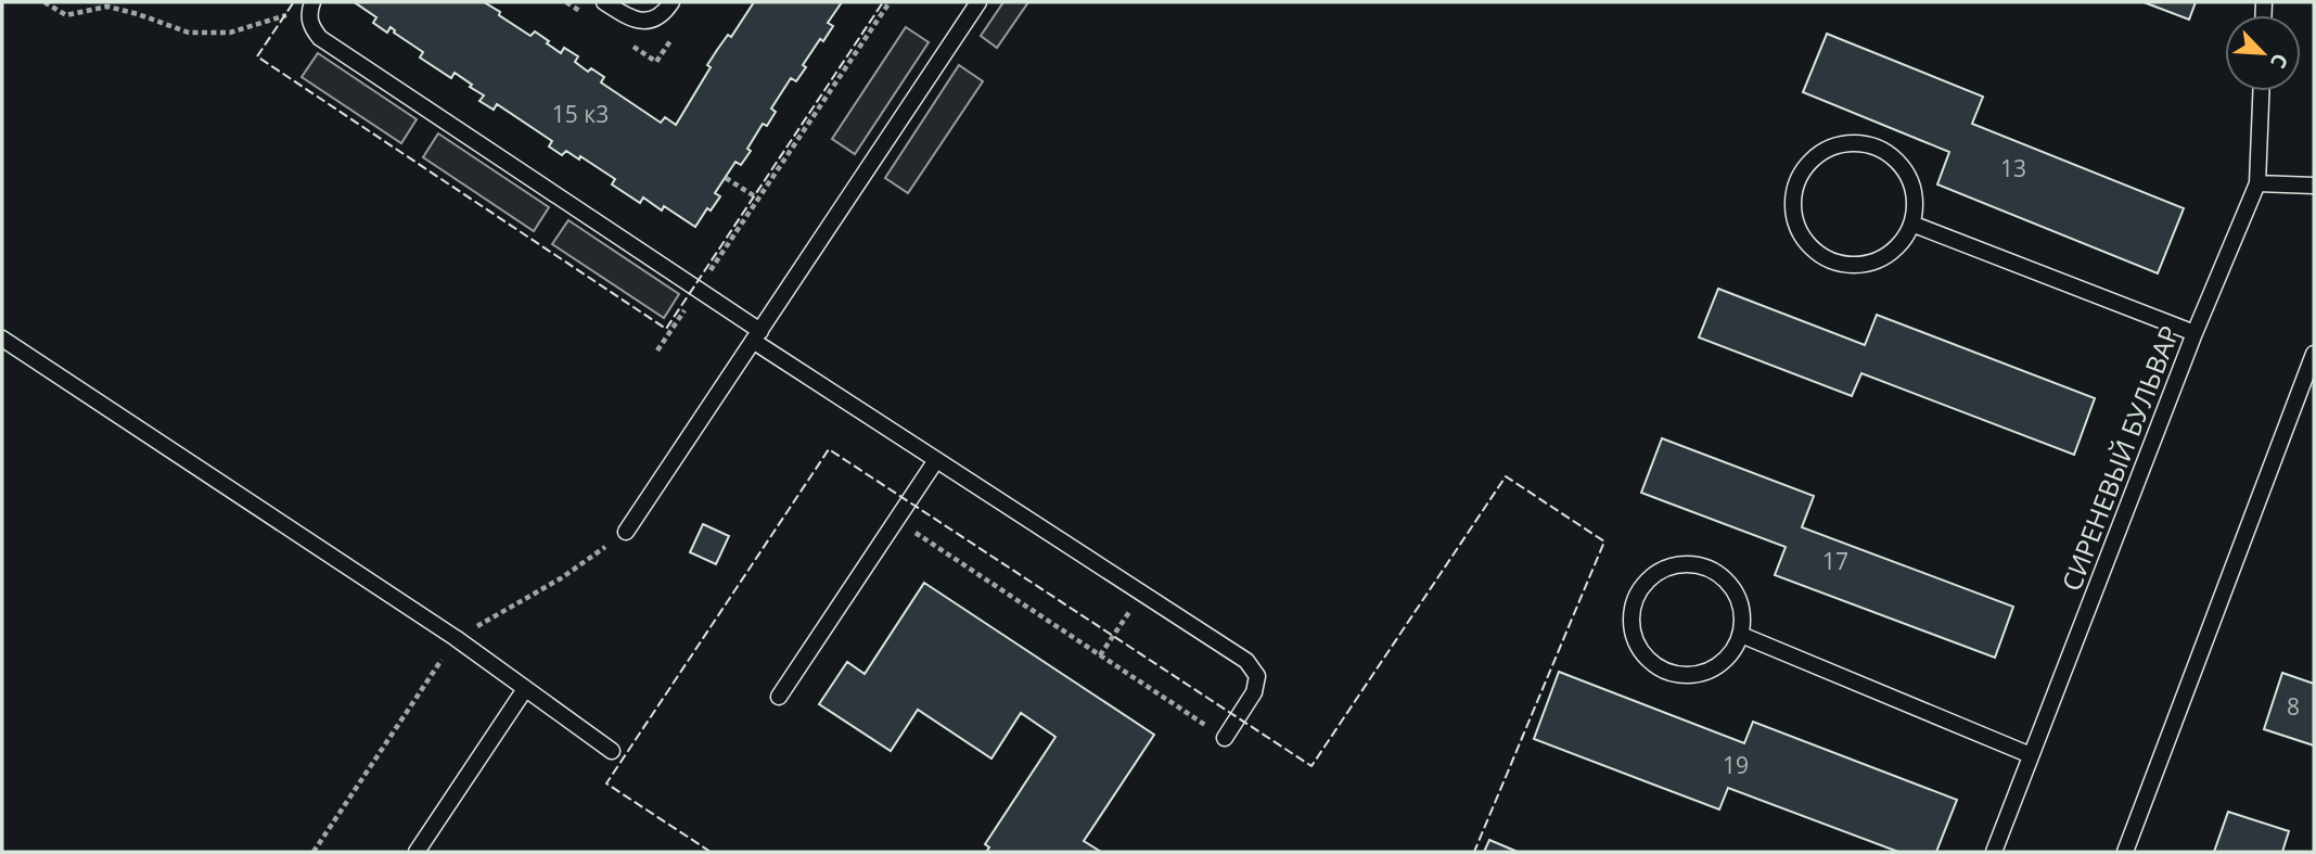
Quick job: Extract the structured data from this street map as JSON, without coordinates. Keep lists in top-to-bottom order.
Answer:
{
  "streets": {
    "lane": ["СИРЕНЕВЫЙ БУЛЬВАР"]
  },
  "house_numbers": [
    "15 к3",
    "13",
    "17",
    "8",
    "19"
  ],
  "north": "bottom right"
}
